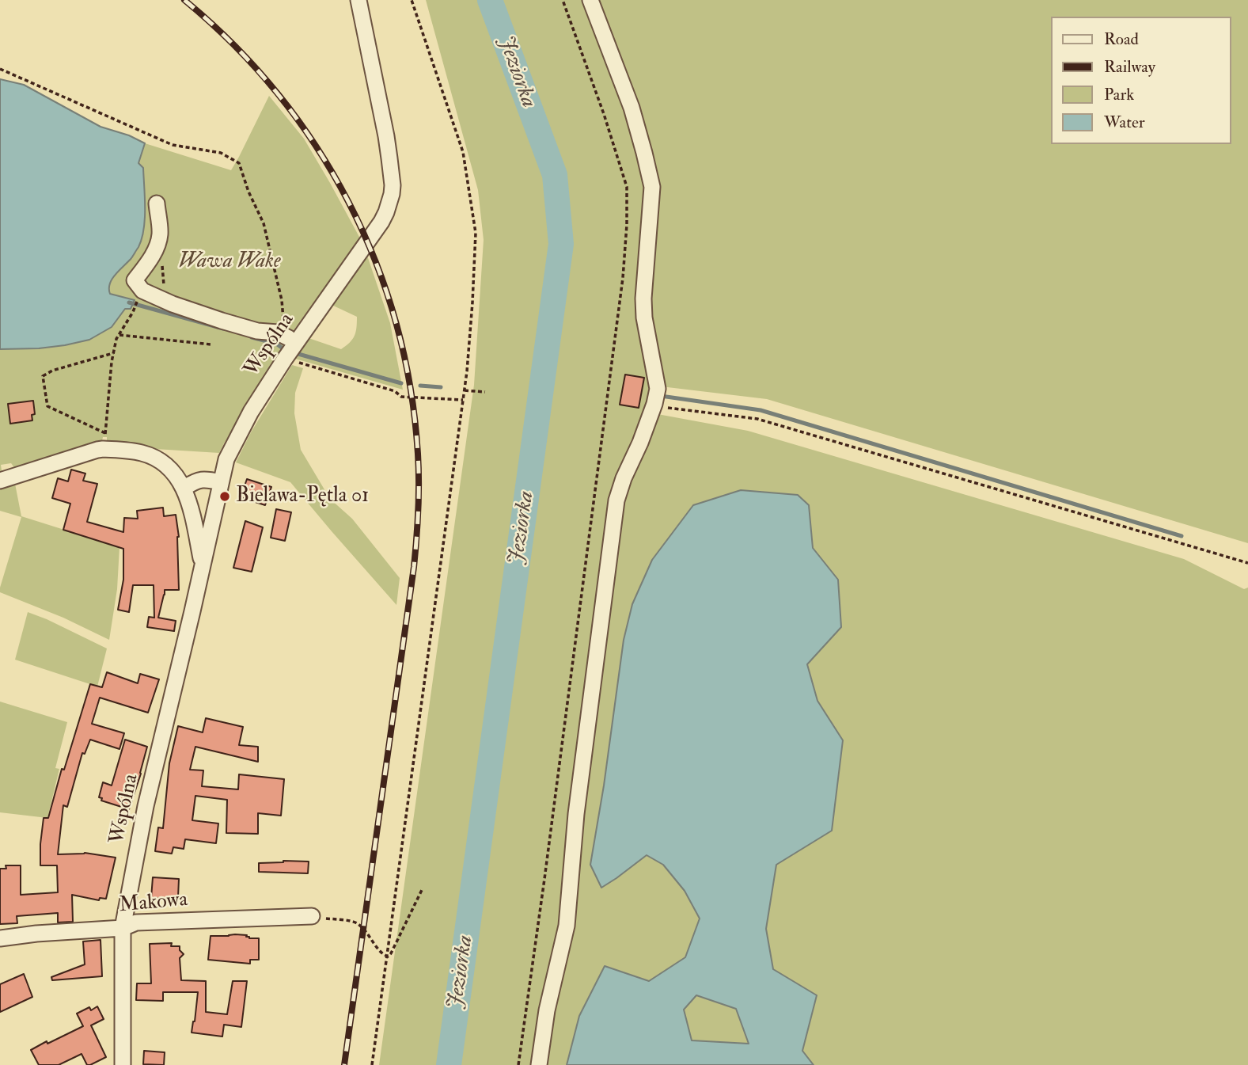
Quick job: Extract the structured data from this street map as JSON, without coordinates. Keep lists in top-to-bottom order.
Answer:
{
  "streets": {
    "street": ["Wspólna", "Makowa"]
  },
  "crossings": [
    ["Wspólna", "Makowa"]
  ],
  "water": ["Jeziorka"],
  "parks": ["Wawa Wake"],
  "places": ["Bielawa-Pętla 01"],
  "legend": [
    "Road",
    "Railway",
    "Park",
    "Water"
  ]
}
